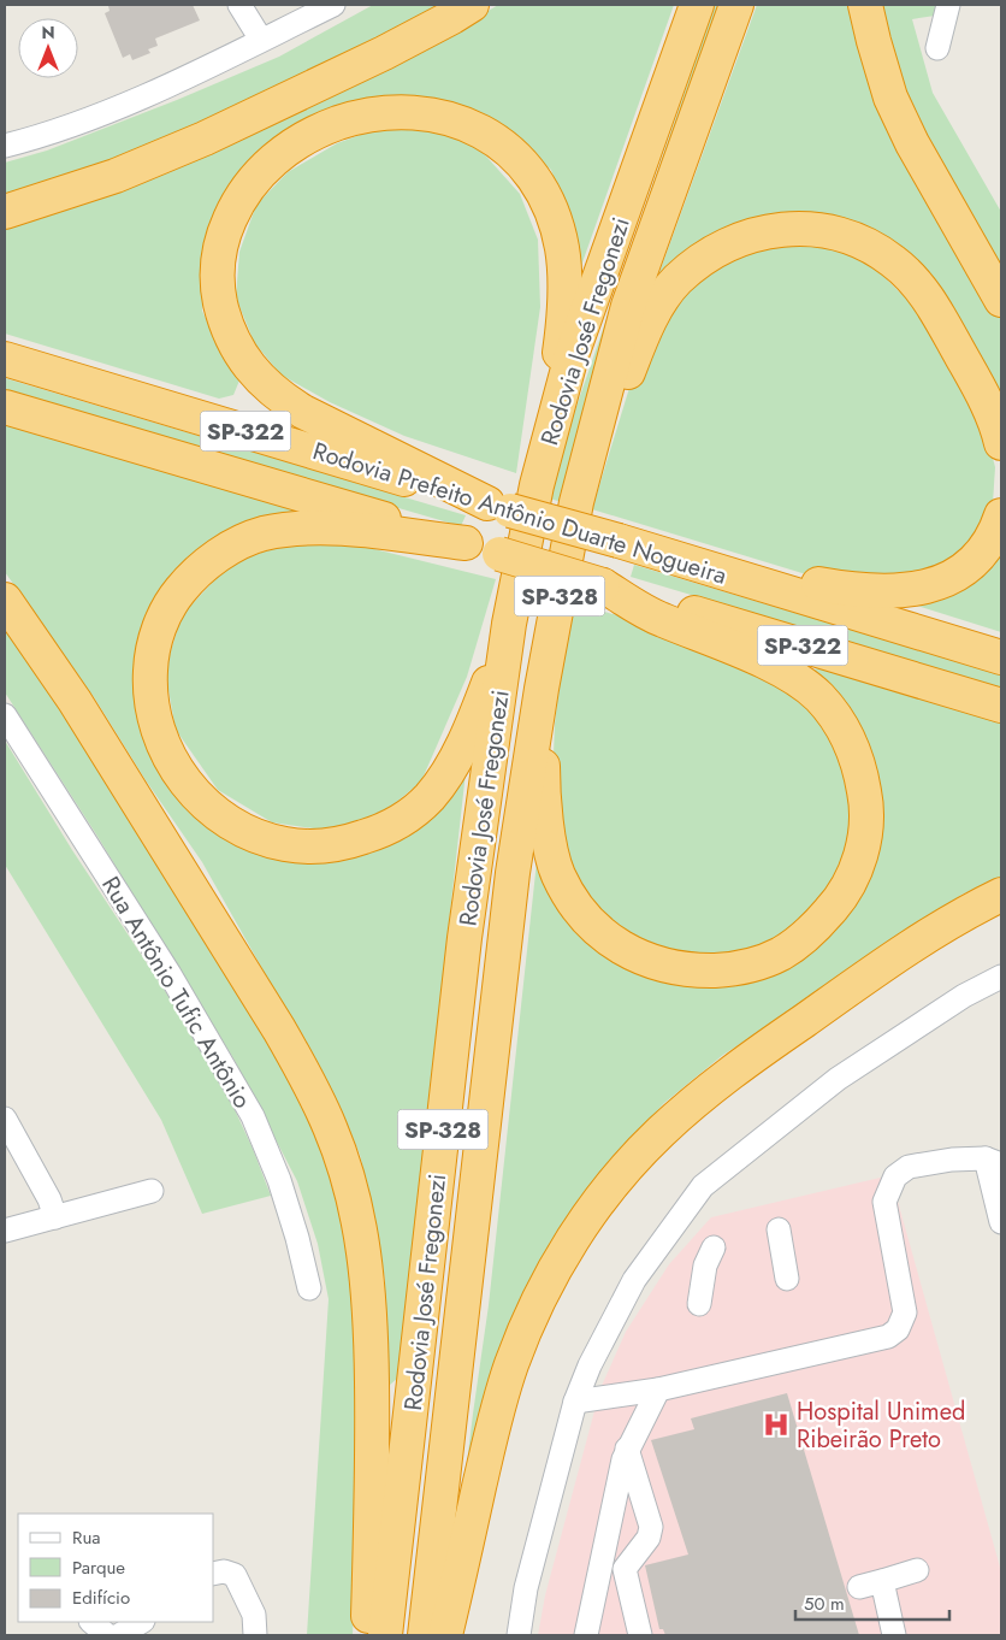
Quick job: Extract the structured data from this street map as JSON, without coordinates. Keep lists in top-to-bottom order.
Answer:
{
  "streets": {
    "highway": [
      "Rodovia José Fregonezi",
      "SP-322",
      "Rodovia Prefeito Antônio Duarte Nogueira",
      "SP-328"
    ],
    "street": ["Rua Antônio Tufic Antônio"]
  },
  "places": {
    "hospital": ["Hospital Unimed Ribeirão Preto"]
  },
  "legend": ["Rua", "Parque", "Edifício"],
  "scale_bar": "50 m",
  "north": "top"
}
